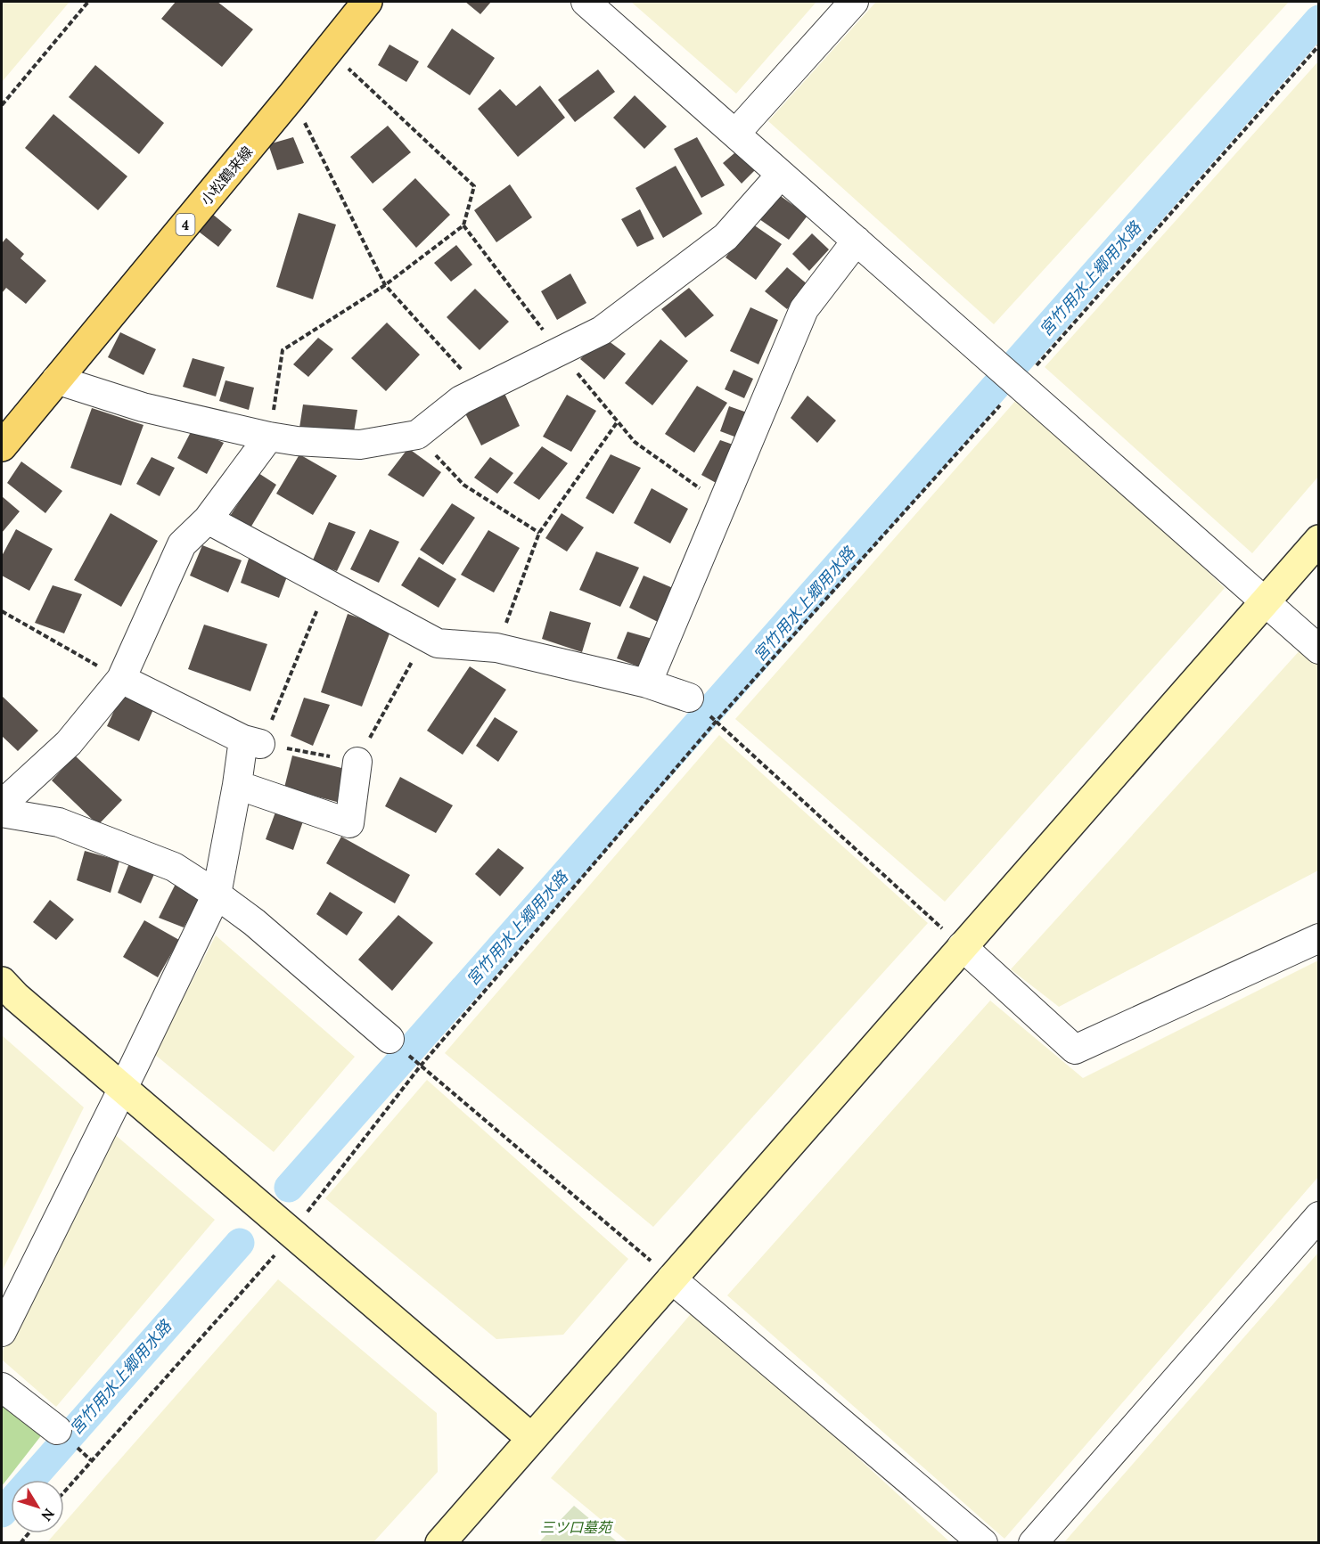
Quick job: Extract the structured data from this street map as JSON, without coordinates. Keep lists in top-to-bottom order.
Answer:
{
  "streets": {
    "main road": ["小松鶴来線", "4"]
  },
  "water": ["宮竹用水上郷用水路"],
  "parks": ["三ツ口墓苑"],
  "north": "bottom right"
}
